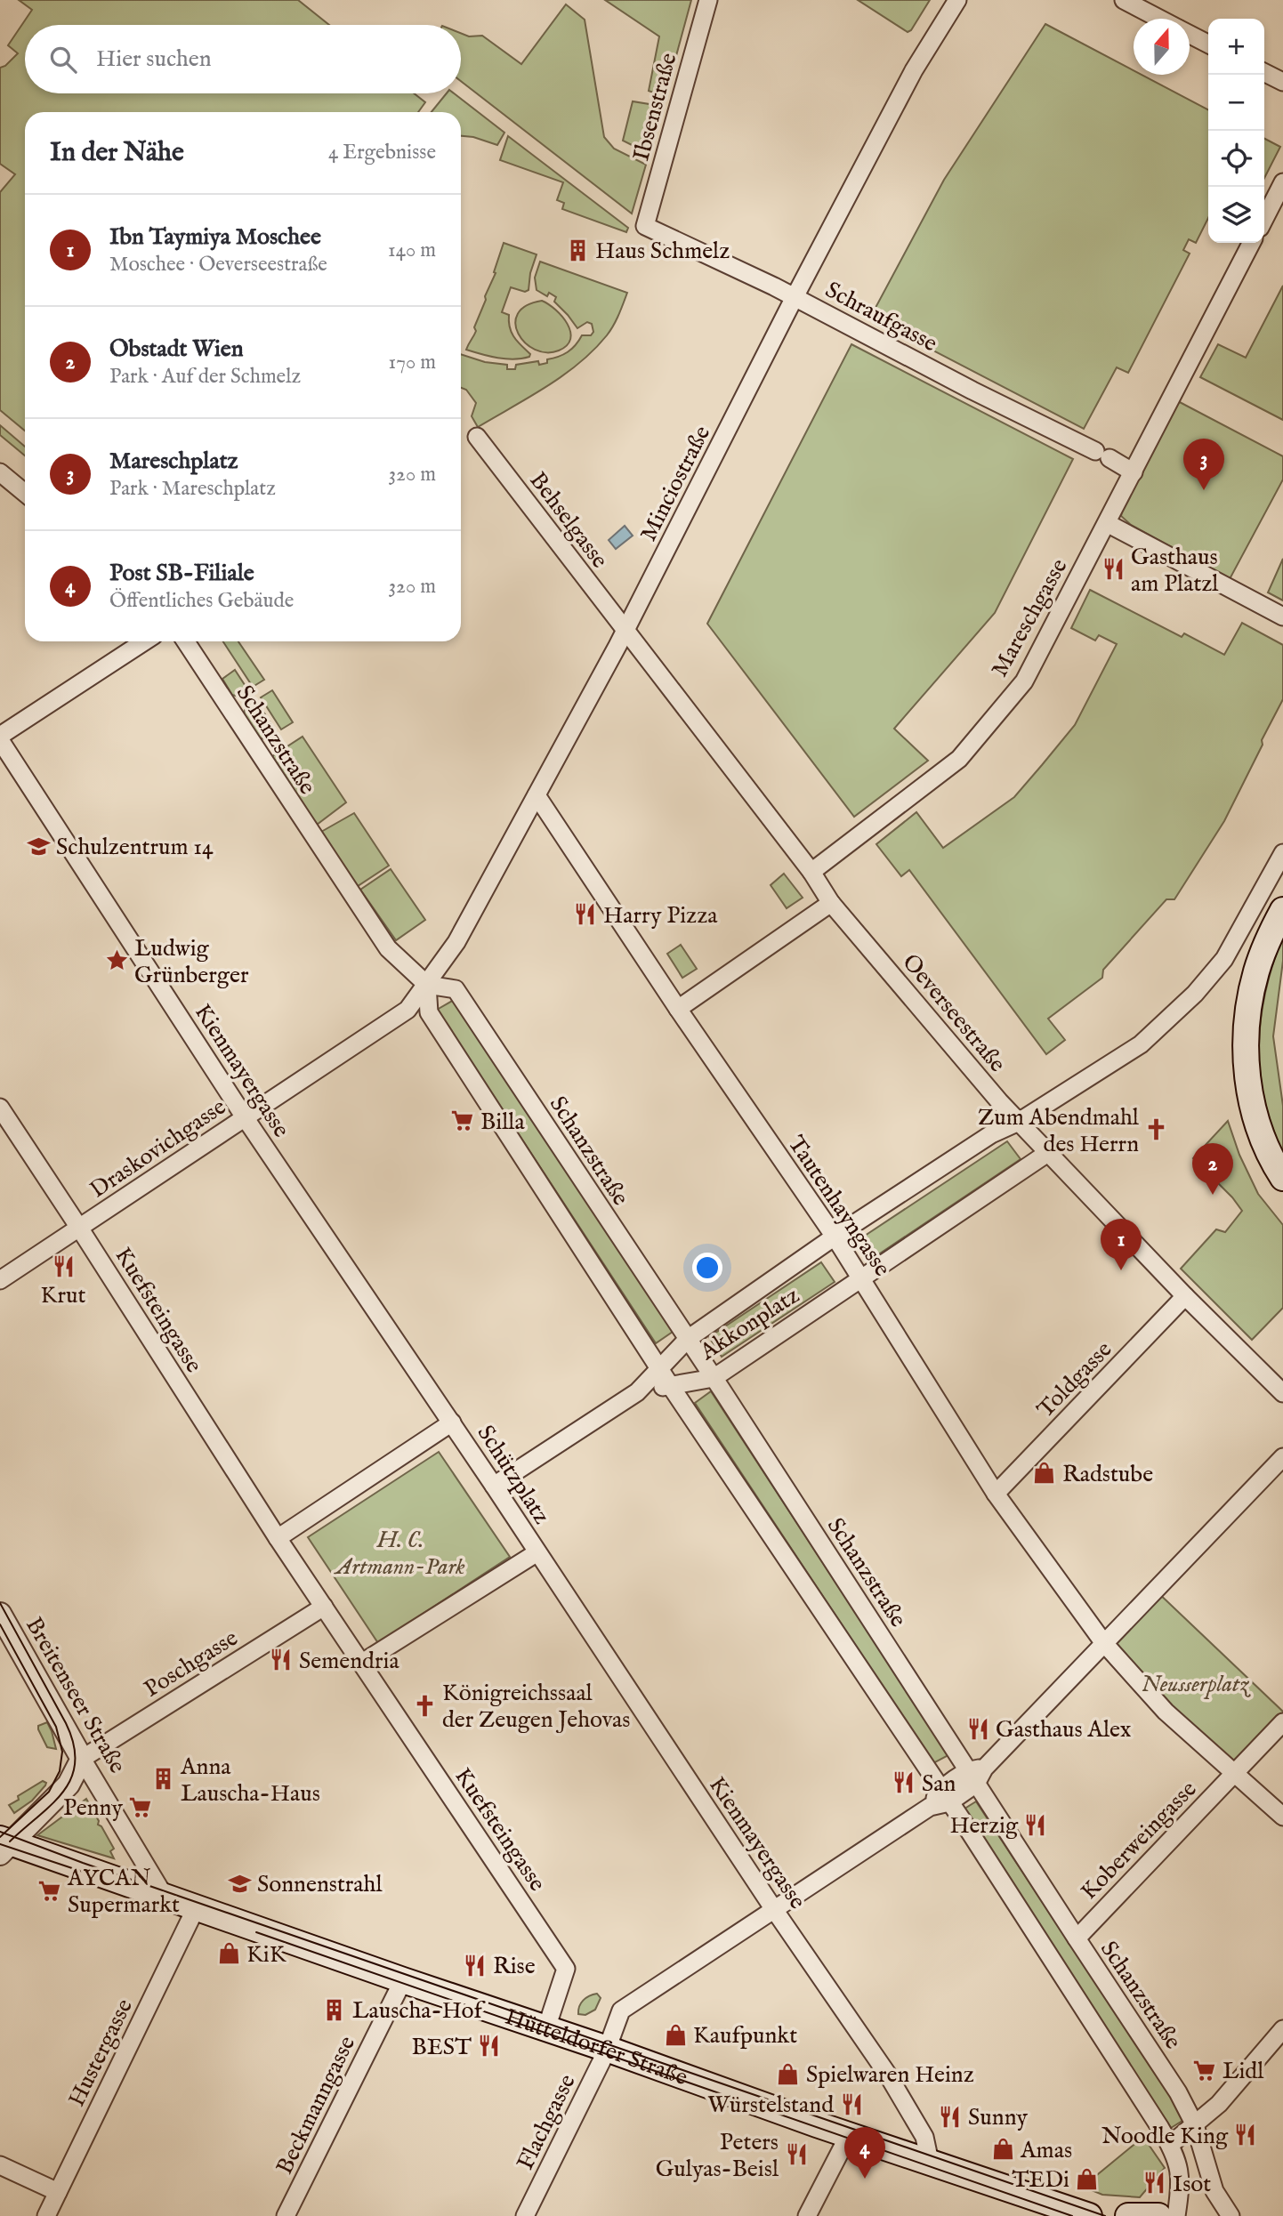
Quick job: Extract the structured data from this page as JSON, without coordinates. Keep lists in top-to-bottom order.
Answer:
{
  "streets": {
    "main road": ["Hütteldorfer Straße"],
    "street": [
      "Ibsenstraße",
      "Schraufgasse",
      "Minciostraße",
      "Behselgasse",
      "Mareschgasse",
      "Schanzstraße",
      "Oeverseestraße",
      "Kienmayergasse",
      "Draskovichgasse",
      "Tautenhayngasse",
      "Kuefsteingasse",
      "Akkonplatz",
      "Toldgasse",
      "Schützplatz",
      "Poschgasse",
      "Breitenseer Straße",
      "Koberweingasse",
      "Hustergasse",
      "Beckmanngasse",
      "Flachgasse"
    ]
  },
  "crossings": [
    ["Ibsenstraße", "Schraufgasse"],
    ["Schraufgasse", "Minciostraße"],
    ["Schraufgasse", "Mareschgasse"],
    ["Minciostraße", "Behselgasse"],
    ["Minciostraße", "Schanzstraße"],
    ["Minciostraße", "Oeverseestraße"],
    ["Minciostraße", "Draskovichgasse"],
    ["Minciostraße", "Tautenhayngasse"],
    ["Behselgasse", "Oeverseestraße"],
    ["Mareschgasse", "Oeverseestraße"],
    ["Schanzstraße", "Draskovichgasse"],
    ["Schanzstraße", "Akkonplatz"],
    ["Schanzstraße", "Koberweingasse"],
    ["Oeverseestraße", "Akkonplatz"],
    ["Oeverseestraße", "Toldgasse"],
    ["Kienmayergasse", "Draskovichgasse"],
    ["Kienmayergasse", "Schützplatz"],
    ["Kienmayergasse", "Hütteldorfer Straße"],
    ["Kienmayergasse", "Flachgasse"],
    ["Draskovichgasse", "Kuefsteingasse"],
    ["Tautenhayngasse", "Akkonplatz"],
    ["Tautenhayngasse", "Toldgasse"],
    ["Kuefsteingasse", "Schützplatz"],
    ["Kuefsteingasse", "Hütteldorfer Straße"],
    ["Poschgasse", "Breitenseer Straße"],
    ["Breitenseer Straße", "Hütteldorfer Straße"],
    ["Hütteldorfer Straße", "Hustergasse"],
    ["Hütteldorfer Straße", "Beckmanngasse"],
    ["Hütteldorfer Straße", "Flachgasse"]
  ],
  "parks": ["H. C. Artmann-Park", "Neusserplatz"],
  "places": {
    "building": ["Haus Schmelz", "Anna Lauscha-Haus", "Lauscha-Hof"],
    "restaurant": [
      "Gasthaus am Platzl",
      "Harry Pizza",
      "Krut",
      "Semendria",
      "Gasthaus Alex",
      "San",
      "Herzig",
      "Rise",
      "BEST",
      "Würstelstand",
      "Sunny",
      "Noodle King",
      "Peters Gulyas-Beisl",
      "Isot"
    ],
    "school or university": ["Schulzentrum 14", "Sonnenstrahl"],
    "place": ["Ludwig Grünberger"],
    "supermarket": [
      "Billa",
      "Penny",
      "AYCAN Supermarkt",
      "Lidl"
    ],
    "church": ["Zum Abendmahl des Herrn", "Königreichssaal der Zeugen Jehovas"],
    "shop": [
      "Radstube",
      "KiK",
      "Kaufpunkt",
      "Spielwaren Heinz",
      "Amas",
      "TEDi"
    ]
  },
  "north": "top",
  "page": {
    "map_buttons": ["+", "−"],
    "search": "Hier suchen",
    "heading": ["In der Nähe", "4 Ergebnisse"],
    "list": [
      {
        "mark": "1",
        "name": "Ibn Taymiya Moschee",
        "note": "Moschee · Oeverseestraße",
        "value": "140 m"
      },
      {
        "mark": "2",
        "name": "Obstadt Wien",
        "note": "Park · Auf der Schmelz",
        "value": "170 m"
      },
      {
        "mark": "3",
        "name": "Mareschplatz",
        "note": "Park · Mareschplatz",
        "value": "320 m"
      },
      {
        "mark": "4",
        "name": "Post SB-Filiale",
        "note": "Öffentliches Gebäude",
        "value": "320 m"
      }
    ],
    "pins": [
      "3",
      "2",
      "1",
      "4"
    ]
  }
}
